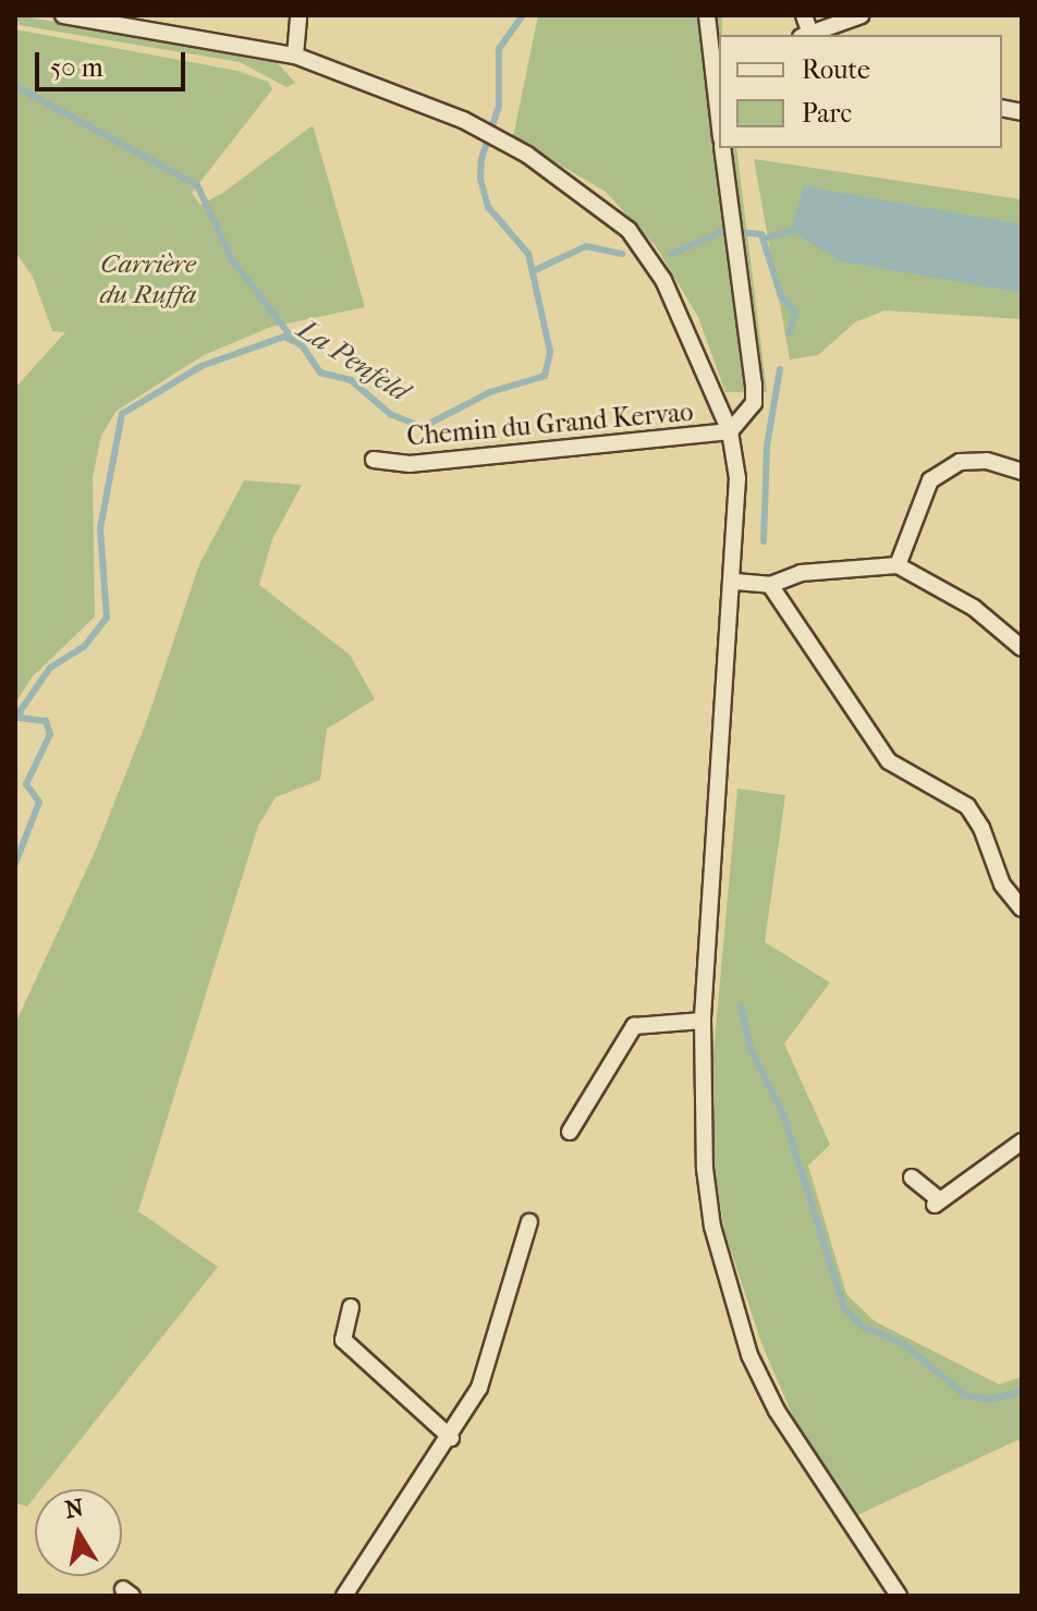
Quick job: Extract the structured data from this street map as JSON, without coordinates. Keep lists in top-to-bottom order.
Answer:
{
  "streets": {
    "street": ["Chemin du Grand Kervao"]
  },
  "water": ["La Penfeld"],
  "parks": ["Carrière du Ruffa"],
  "legend": ["Route", "Parc"],
  "scale_bar": "50 m",
  "north": "top"
}
